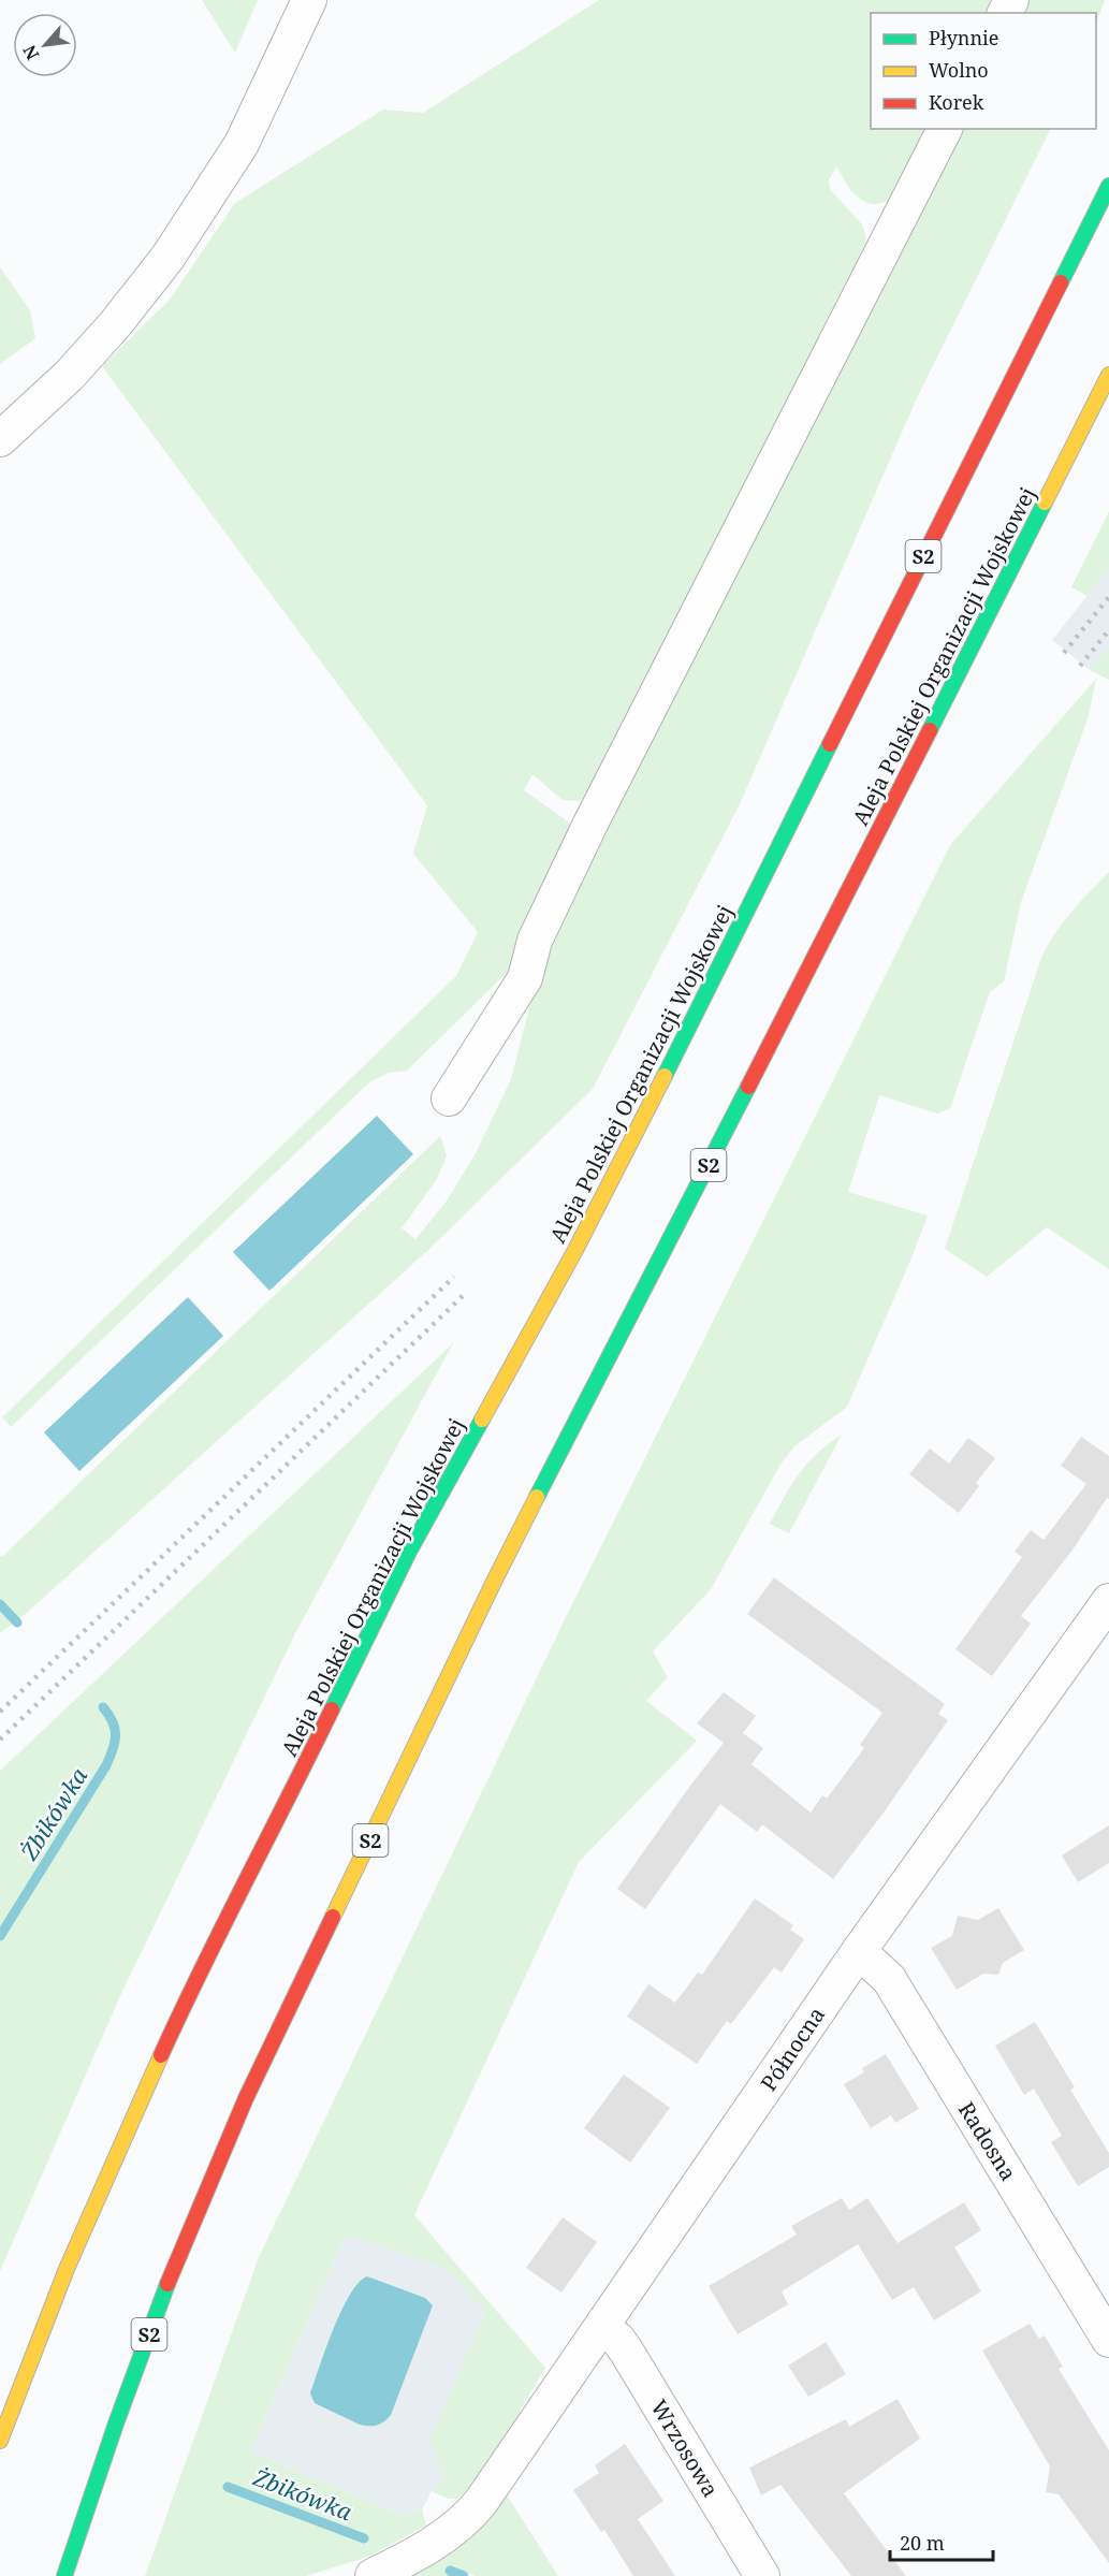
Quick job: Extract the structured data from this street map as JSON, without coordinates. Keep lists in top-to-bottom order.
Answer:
{
  "streets": {
    "highway": ["S2", "Aleja Polskiej Organizacji Wojskowej"],
    "street": ["Północna", "Radosna", "Wrzosowa"]
  },
  "crossings": [
    ["Północna", "Radosna"],
    ["Północna", "Wrzosowa"]
  ],
  "water": ["Żbikówka"],
  "legend": ["Płynnie", "Wolno", "Korek"],
  "scale_bar": "20 m",
  "north": "bottom left"
}
